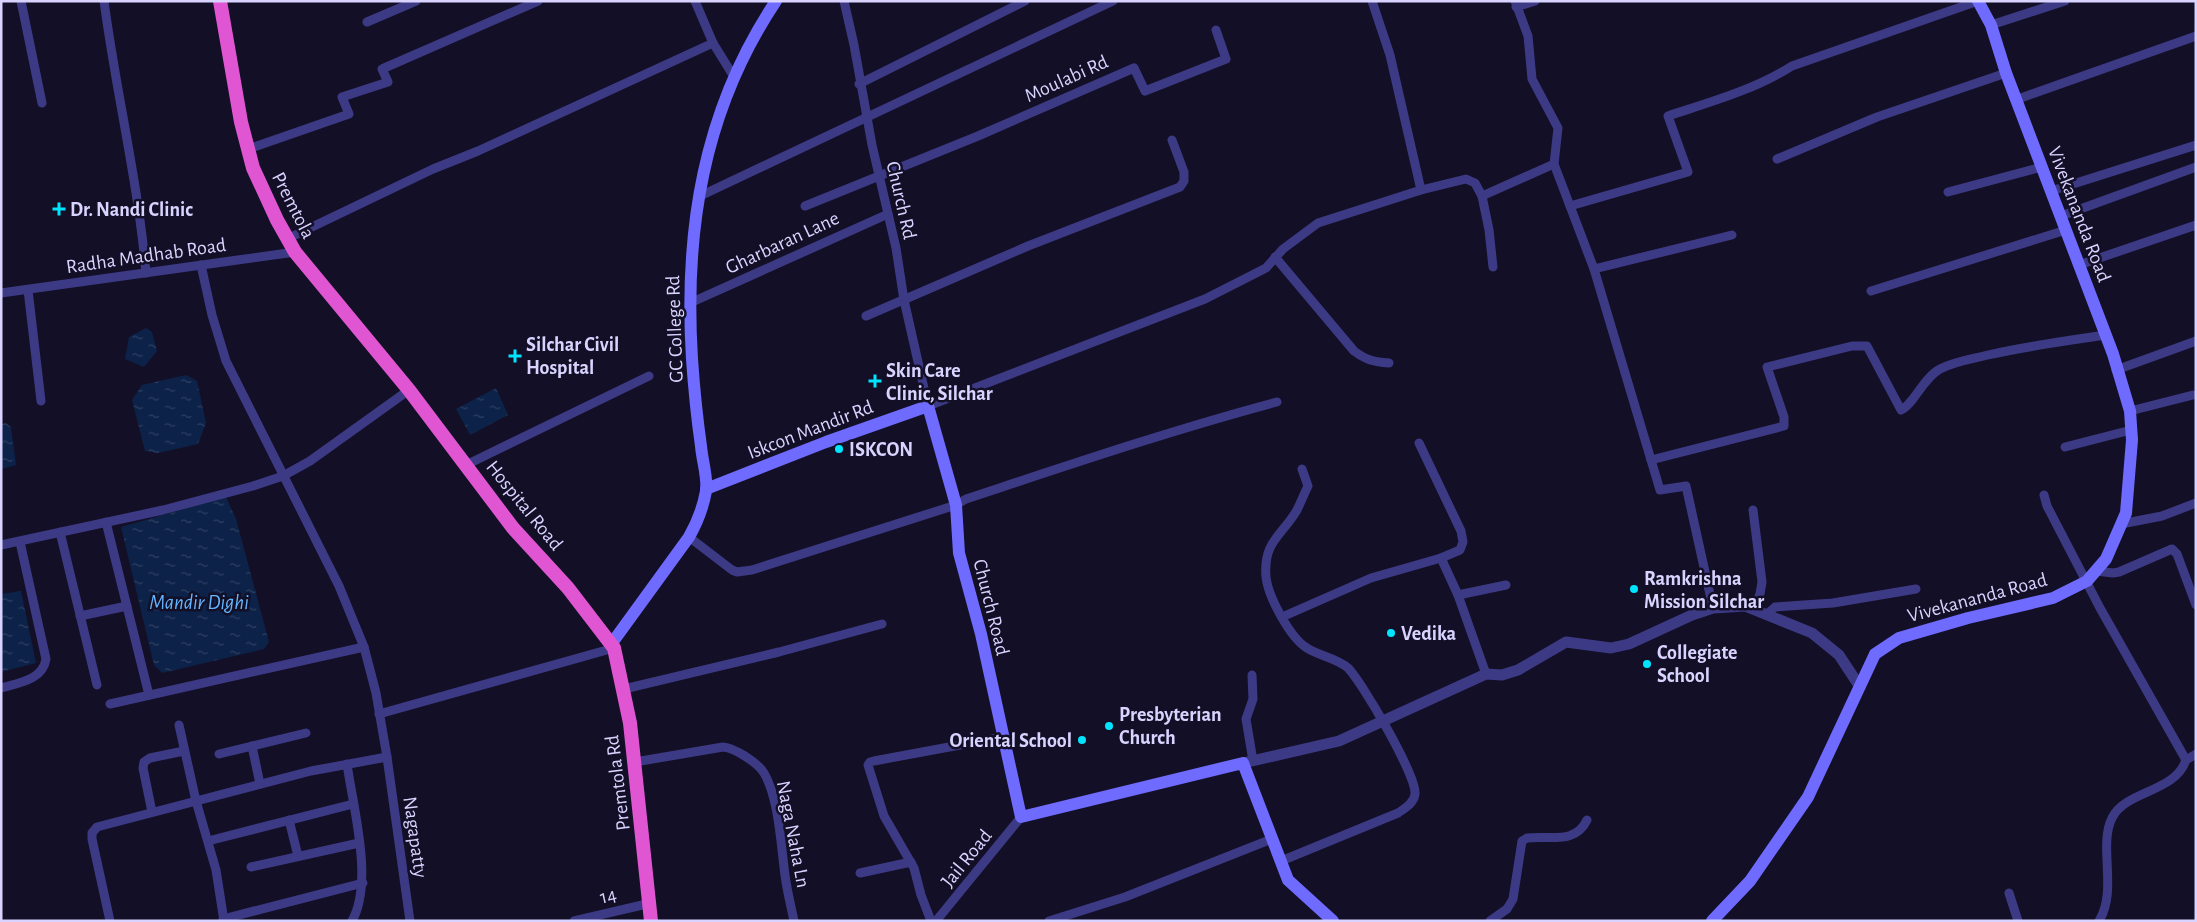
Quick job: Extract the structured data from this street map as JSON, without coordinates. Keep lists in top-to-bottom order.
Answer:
{
  "streets": {
    "highway": ["Premtola", "Hospital Road", "Premtola Rd"],
    "main road": [
      "Vivekananda Road",
      "GC College Rd",
      "Iskcon Mandir Rd",
      "Church Road"
    ],
    "street": [
      "Moulabi Rd",
      "Church Rd",
      "Gharbaran Lane",
      "Radha Madhab Road",
      "Naga Naha Ln",
      "Nagapatty",
      "Jail Road",
      "14"
    ]
  },
  "crossings": [
    ["Moulabi Rd", "Church Rd"],
    ["Church Rd", "Gharbaran Lane"],
    ["Church Rd", "Iskcon Mandir Rd"],
    ["Church Rd", "Church Road"],
    ["Premtola", "Radha Madhab Road"],
    ["Premtola", "Hospital Road"],
    ["Gharbaran Lane", "GC College Rd"],
    ["Radha Madhab Road", "Nagapatty"],
    ["GC College Rd", "Iskcon Mandir Rd"],
    ["GC College Rd", "Hospital Road"],
    ["GC College Rd", "Premtola Rd"],
    ["Iskcon Mandir Rd", "Church Road"],
    ["Hospital Road", "Premtola Rd"],
    ["Church Road", "Jail Road"],
    ["Premtola Rd", "Naga Naha Ln"],
    ["Premtola Rd", "14"]
  ],
  "water": ["Mandir Dighi"],
  "places": {
    "health": ["Dr. Nandi Clinic", "Silchar Civil Hospital", "Skin Care Clinic, Silchar"],
    "other": [
      "ISKCON",
      "Ramkrishna Mission Silchar",
      "Vedika",
      "Collegiate School",
      "Presbyterian Church",
      "Oriental School"
    ]
  }
}
